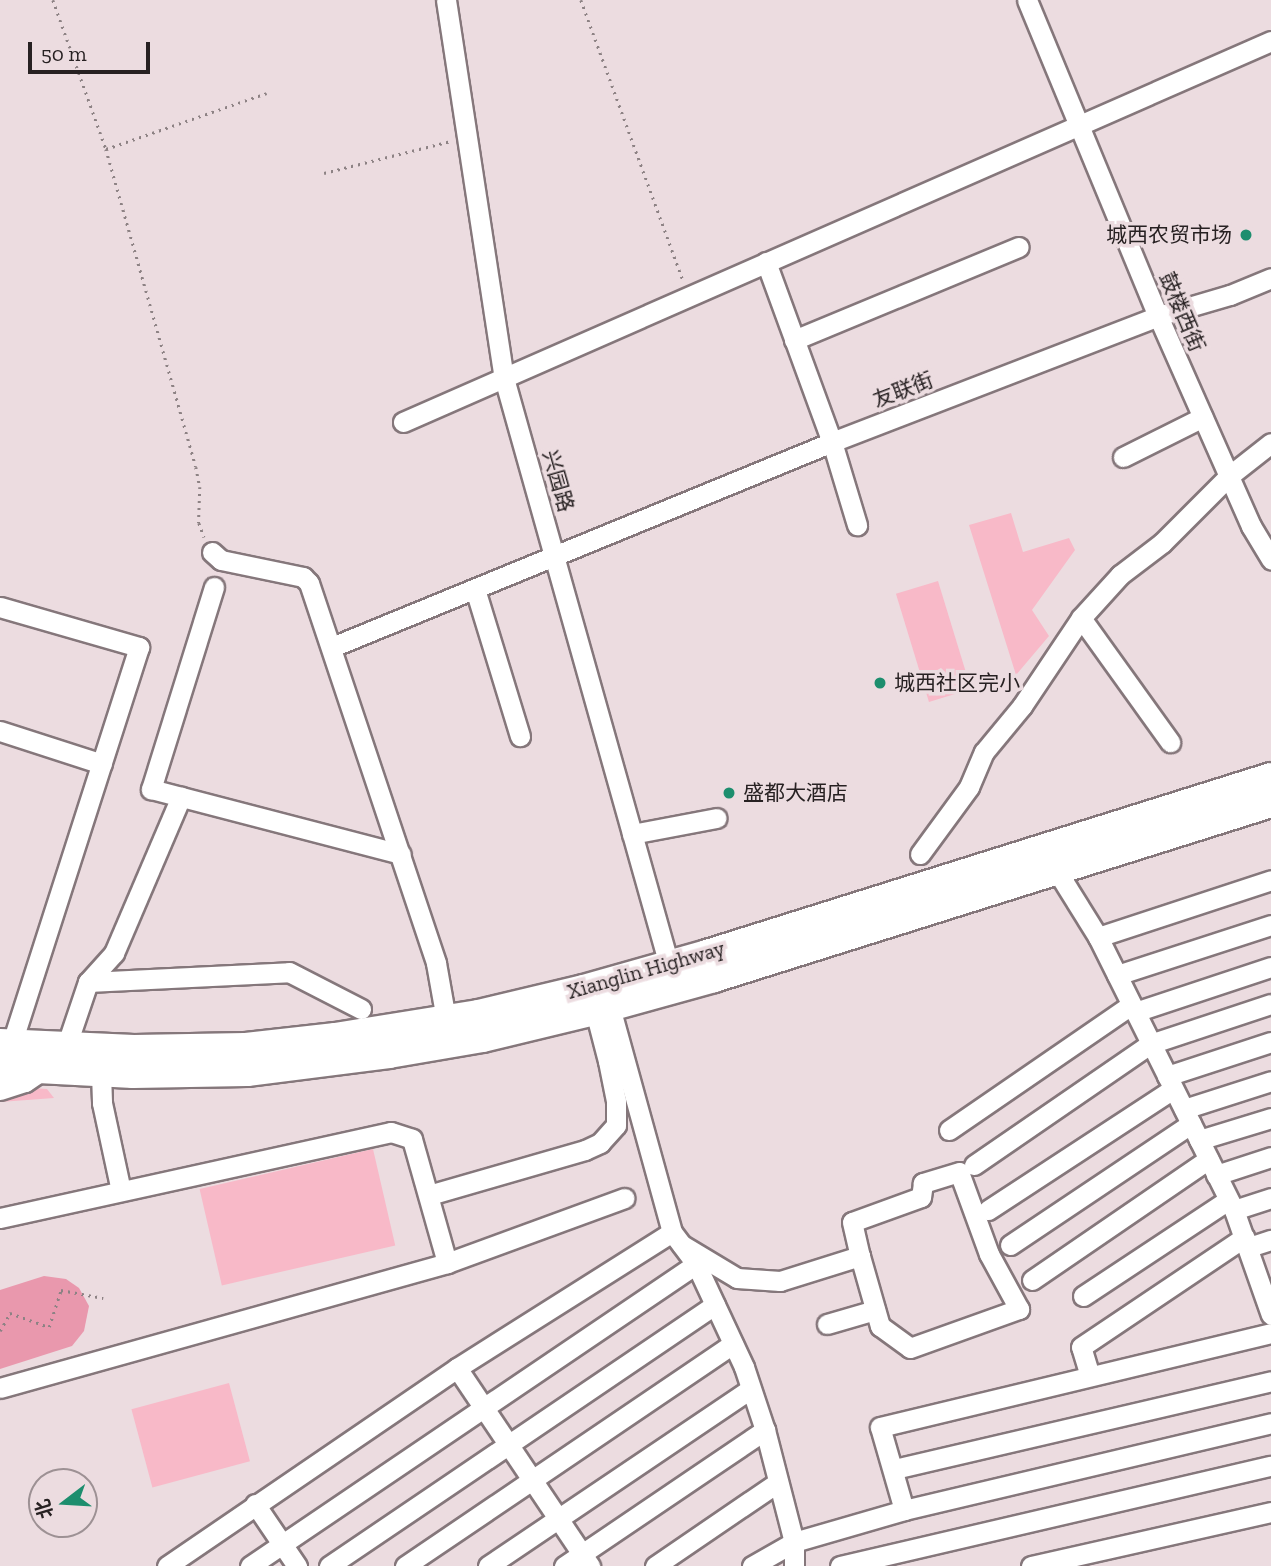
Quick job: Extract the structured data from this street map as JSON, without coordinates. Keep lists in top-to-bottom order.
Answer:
{
  "streets": {
    "highway": ["Xianglin Highway"],
    "street": ["鼓楼西街", "友联街", "兴园路"]
  },
  "crossings": [
    ["鼓楼西街", "友联街"],
    ["友联街", "兴园路"],
    ["兴园路", "Xianglin Highway"]
  ],
  "places": ["城西农贸市场", "城西社区完小", "盛都大酒店"],
  "scale_bar": "50 m",
  "north": "left"
}
